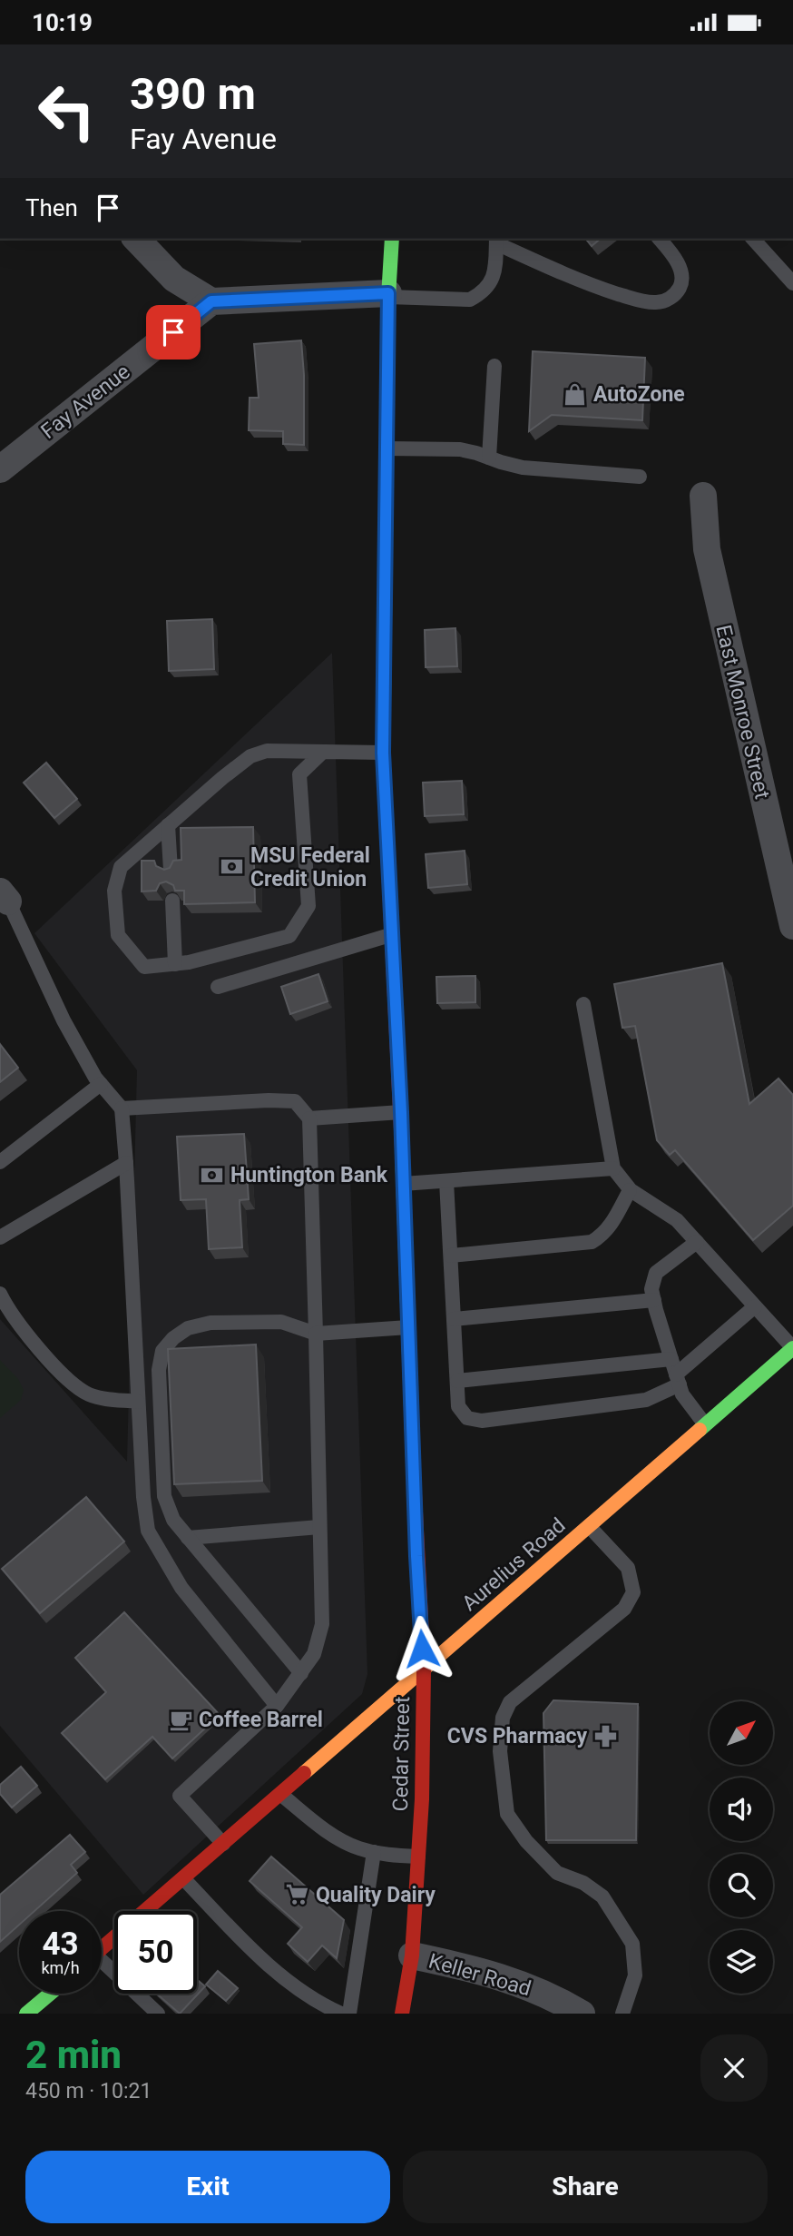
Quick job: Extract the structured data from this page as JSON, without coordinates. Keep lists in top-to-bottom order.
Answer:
{
  "streets": {
    "main road": ["Aurelius Road", "Cedar Street"],
    "street": ["Fay Avenue", "East Monroe Street", "Keller Road"]
  },
  "crossings": [
    ["Aurelius Road", "Cedar Street"],
    ["Cedar Street", "Keller Road"]
  ],
  "places": {
    "shop": ["AutoZone"],
    "bank": ["MSU Federal Credit Union", "Huntington Bank"],
    "cafe": ["Coffee Barrel"],
    "pharmacy": ["CVS Pharmacy"],
    "supermarket": ["Quality Dairy"]
  },
  "north": "top right",
  "page": {
    "status": "10:19",
    "turn": ["390 m", "Fay Avenue"],
    "then": "Then",
    "speed": "43 km/h",
    "limit": "50",
    "heading": ["2 min", "450 m · 10:21"],
    "buttons": ["Exit", "Share"]
  }
}
